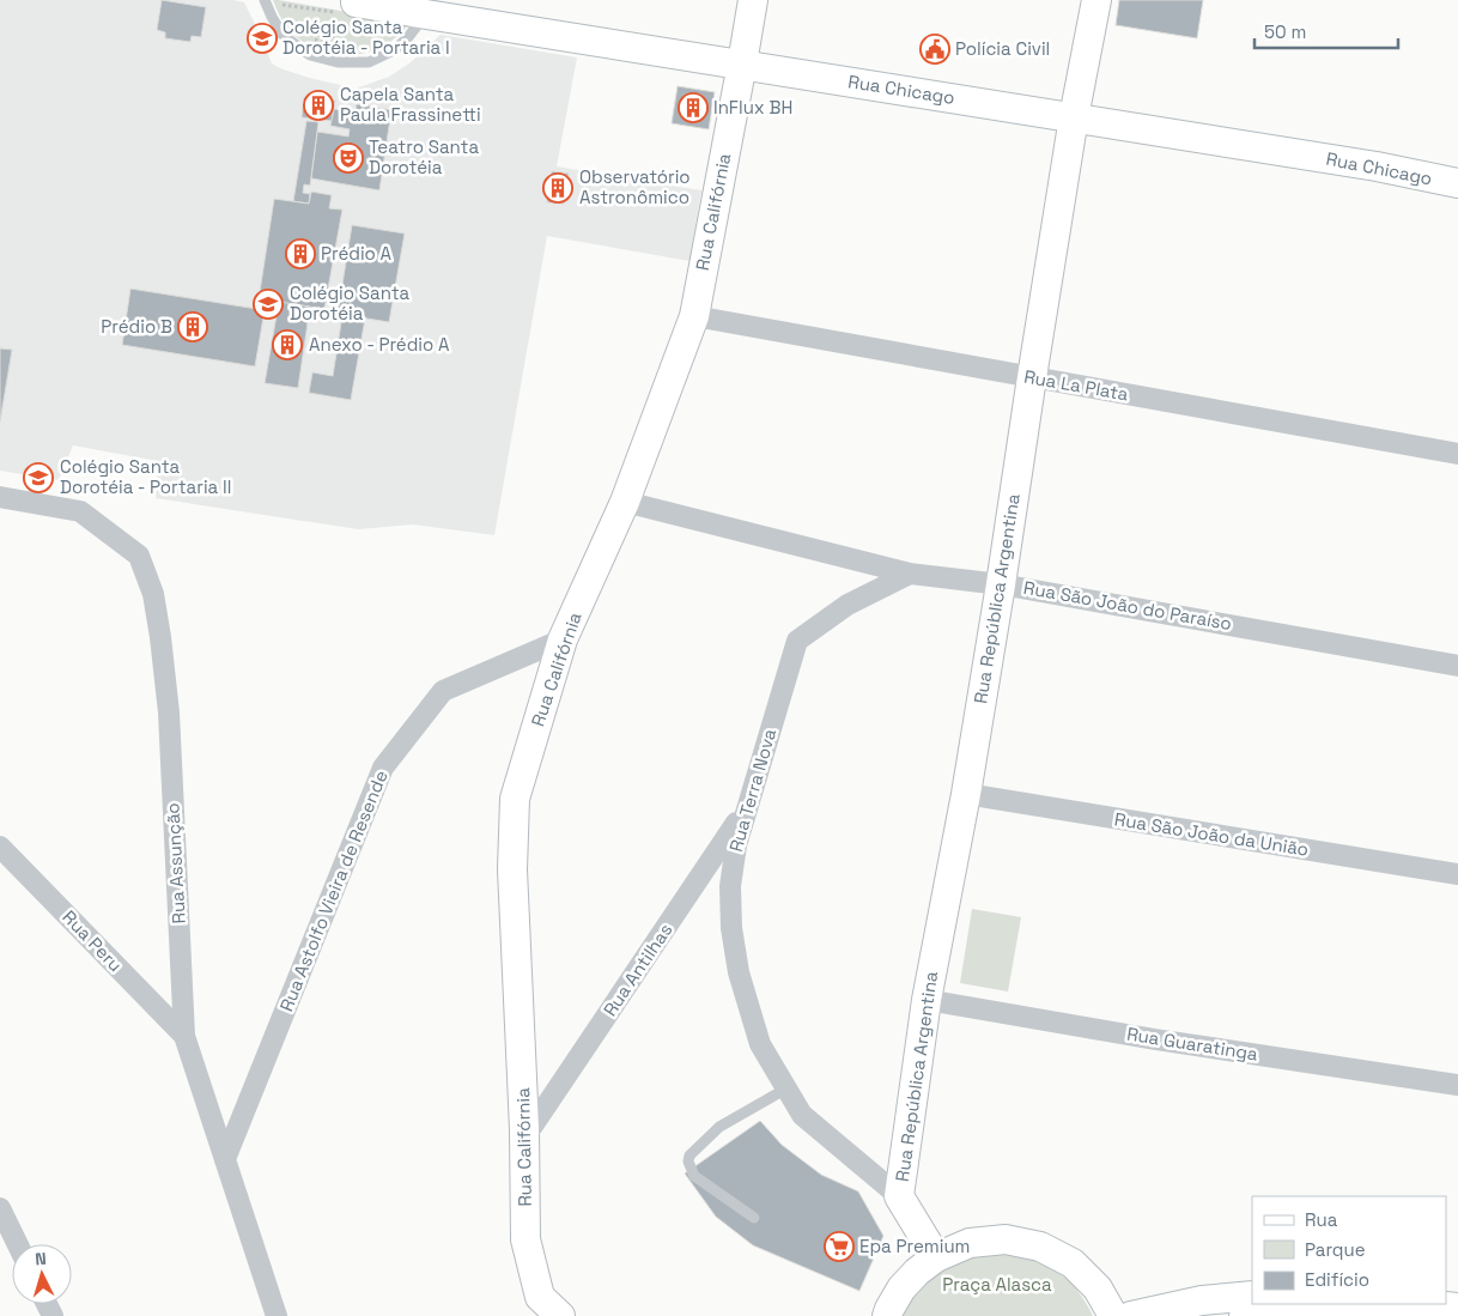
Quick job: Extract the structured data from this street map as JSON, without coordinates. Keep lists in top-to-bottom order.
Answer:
{
  "streets": {
    "street": [
      "Rua Chicago",
      "Rua Califórnia",
      "Rua La Plata",
      "Rua República Argentina",
      "Rua São João do Paraíso",
      "Rua Terra Nova",
      "Rua São João da União",
      "Rua Assunção",
      "Rua Astolfo Vieira de Resende",
      "Rua Peru",
      "Rua Antilhas",
      "Rua Guaratinga"
    ]
  },
  "crossings": [
    ["Rua Chicago", "Rua Califórnia"],
    ["Rua Chicago", "Rua República Argentina"],
    ["Rua Califórnia", "Rua La Plata"],
    ["Rua Califórnia", "Rua São João do Paraíso"],
    ["Rua Califórnia", "Rua Astolfo Vieira de Resende"],
    ["Rua Califórnia", "Rua Antilhas"],
    ["Rua La Plata", "Rua República Argentina"],
    ["Rua República Argentina", "Rua São João do Paraíso"],
    ["Rua República Argentina", "Rua Terra Nova"],
    ["Rua República Argentina", "Rua São João da União"],
    ["Rua República Argentina", "Rua Guaratinga"],
    ["Rua São João do Paraíso", "Rua Terra Nova"],
    ["Rua Terra Nova", "Rua Antilhas"],
    ["Rua Assunção", "Rua Astolfo Vieira de Resende"],
    ["Rua Assunção", "Rua Peru"]
  ],
  "parks": ["Praça Alasca"],
  "places": {
    "school or university": ["Colégio Santa Dorotéia - Portaria I", "Colégio Santa Dorotéia", "Colégio Santa Dorotéia - Portaria II"],
    "public building": ["Polícia Civil"],
    "building": [
      "Capela Santa Paula Frassinetti",
      "InFlux BH",
      "Observatório Astronômico",
      "Prédio A",
      "Prédio B",
      "Anexo - Prédio A"
    ],
    "theatre": ["Teatro Santa Dorotéia"],
    "supermarket": ["Epa Premium"]
  },
  "legend": ["Rua", "Parque", "Edifício"],
  "scale_bar": "50 m",
  "north": "top"
}
